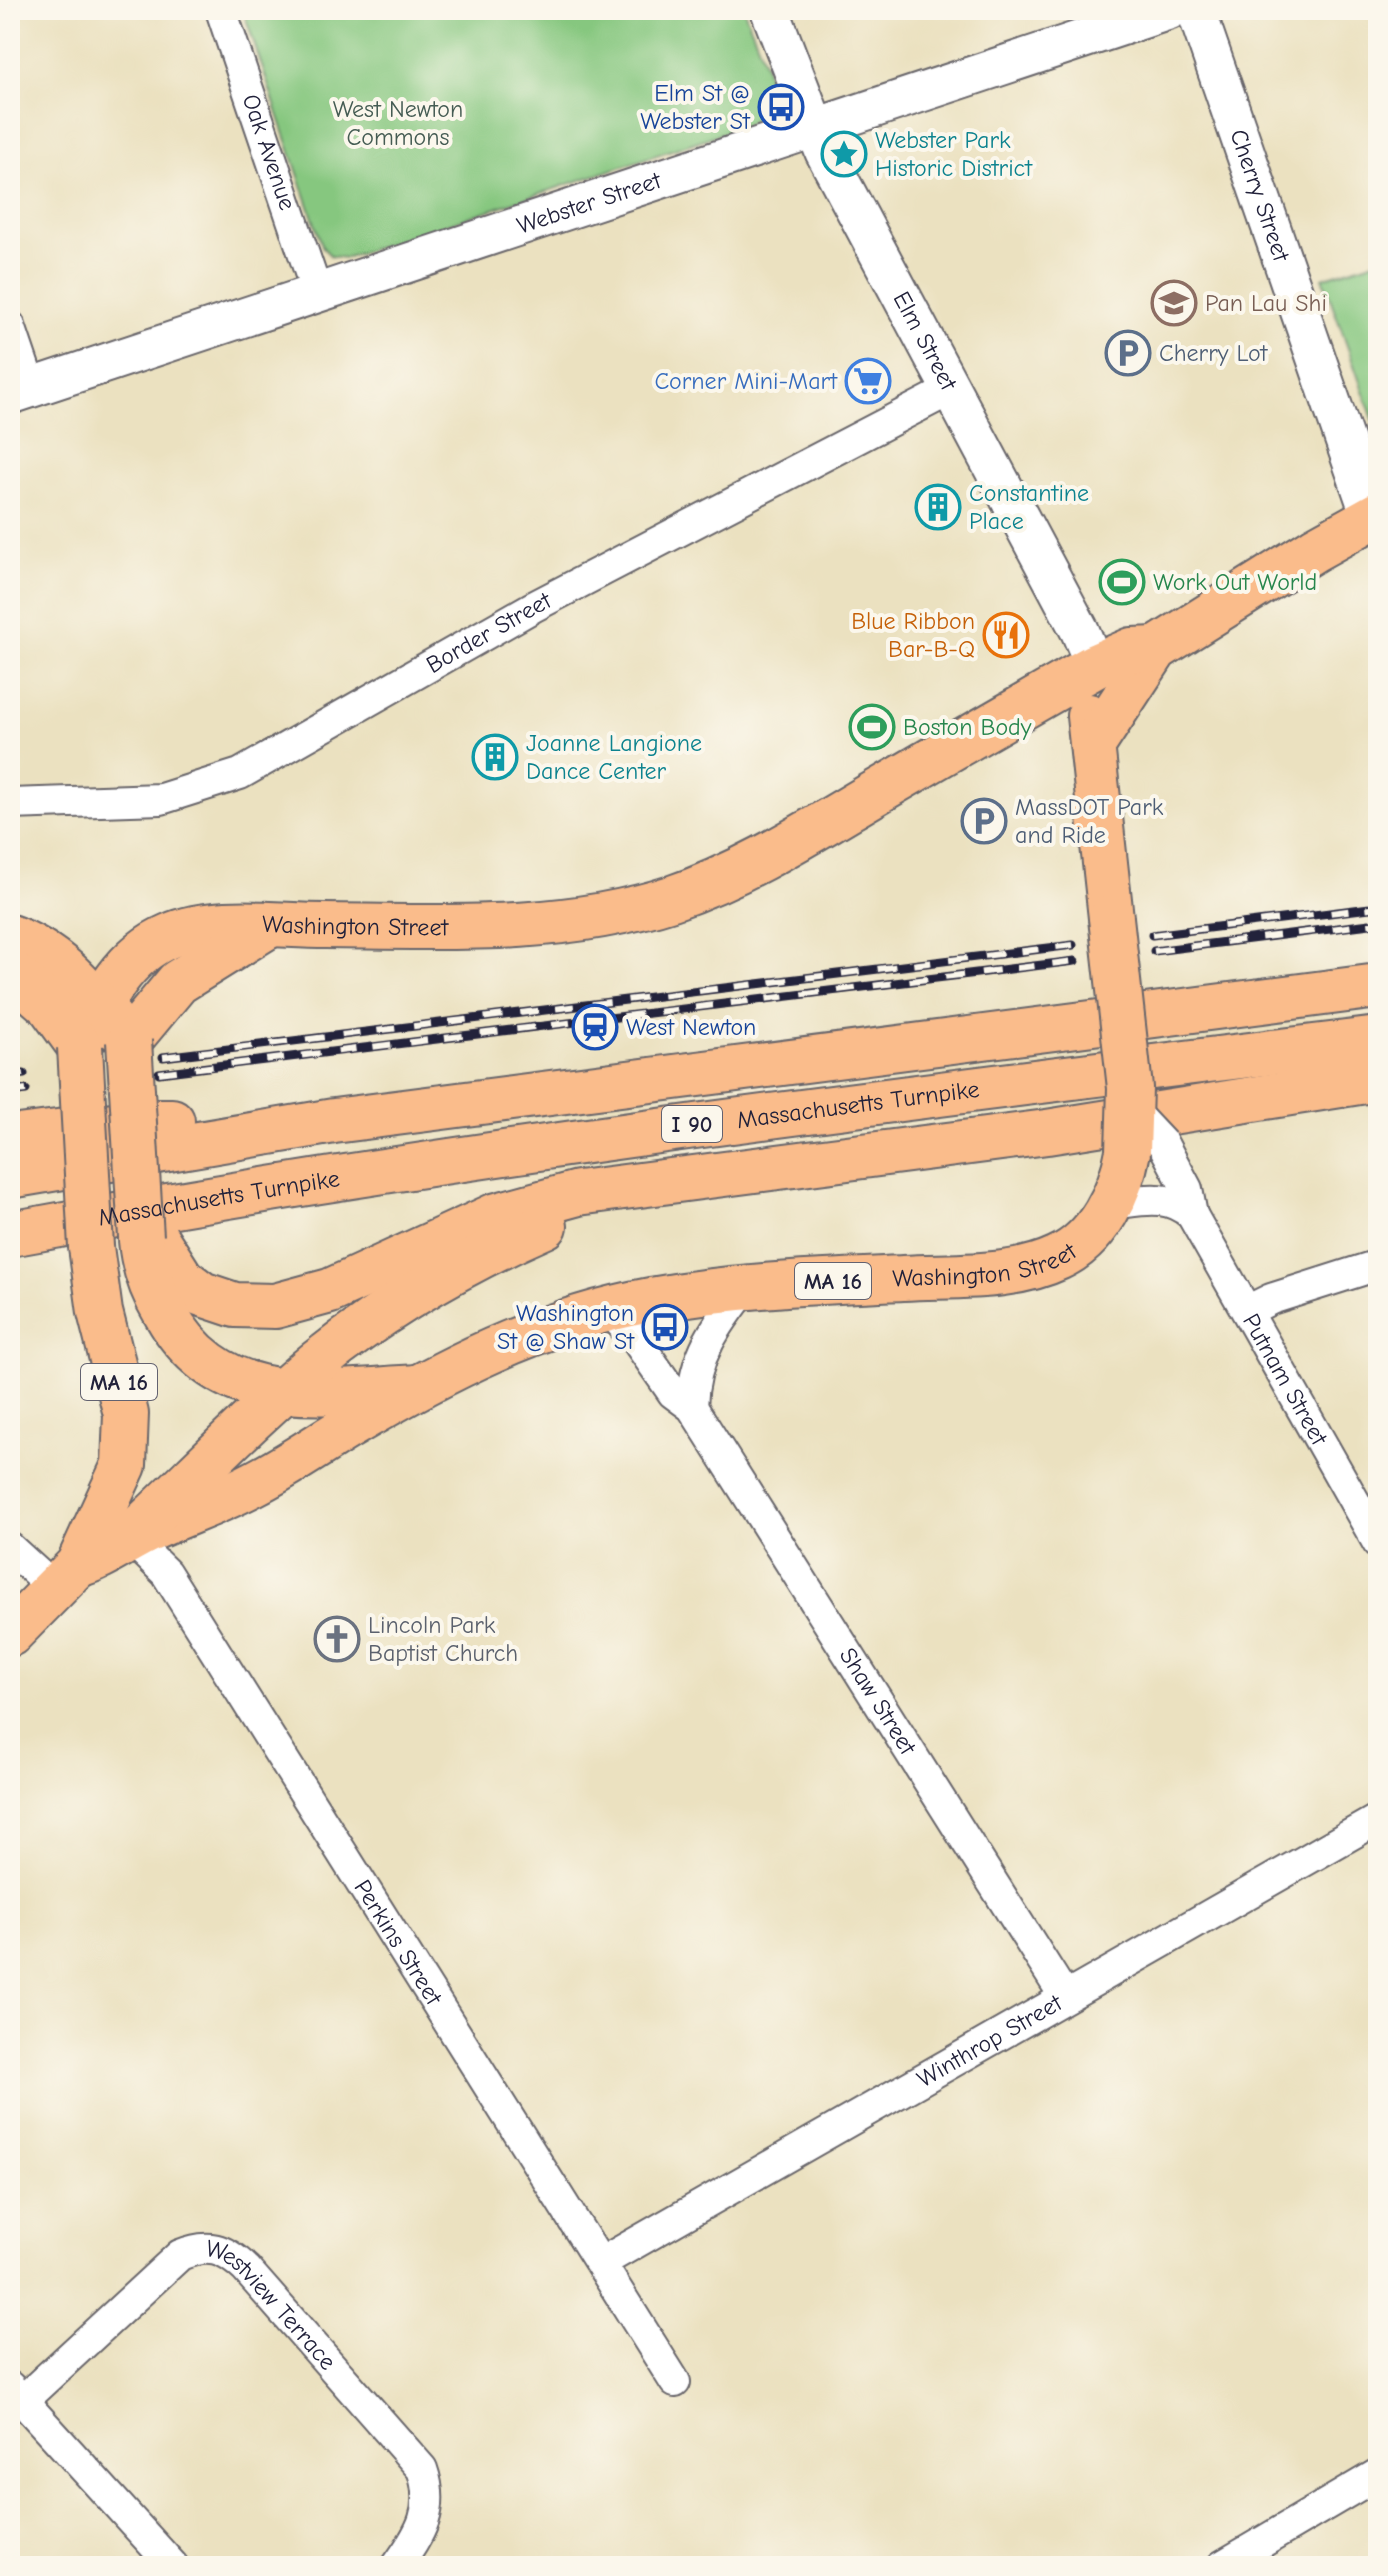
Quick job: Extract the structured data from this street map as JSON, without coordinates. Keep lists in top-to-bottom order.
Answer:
{
  "streets": {
    "main road": [
      "Washington Street",
      "Massachusetts Turnpike",
      "I 90",
      "MA 16"
    ],
    "street": [
      "Oak Avenue",
      "Cherry Street",
      "Webster Street",
      "Elm Street",
      "Border Street",
      "Putnam Street",
      "Shaw Street",
      "Perkins Street",
      "Winthrop Street",
      "Westview Terrace"
    ]
  },
  "crossings": [
    ["Oak Avenue", "Webster Street"],
    ["Cherry Street", "Washington Street"],
    ["Webster Street", "Elm Street"],
    ["Elm Street", "Border Street"],
    ["Elm Street", "Washington Street"],
    ["Washington Street", "Putnam Street"],
    ["Washington Street", "Shaw Street"],
    ["Washington Street", "Perkins Street"],
    ["Shaw Street", "Winthrop Street"],
    ["Perkins Street", "Winthrop Street"]
  ],
  "parks": ["West Newton Commons"],
  "places": {
    "bus stop": ["Elm St @ Webster St", "Washington St @ Shaw St"],
    "place": ["Webster Park Historic District"],
    "school or university": ["Pan Lau Shi"],
    "parking": ["Cherry Lot", "MassDOT Park and Ride"],
    "supermarket": ["Corner Mini-Mart"],
    "building": ["Constantine Place", "Joanne Langione Dance Center"],
    "sports": ["Work Out World", "Boston Body"],
    "restaurant": ["Blue Ribbon Bar-B-Q"],
    "station": ["West Newton"],
    "church": ["Lincoln Park Baptist Church"]
  }
}
